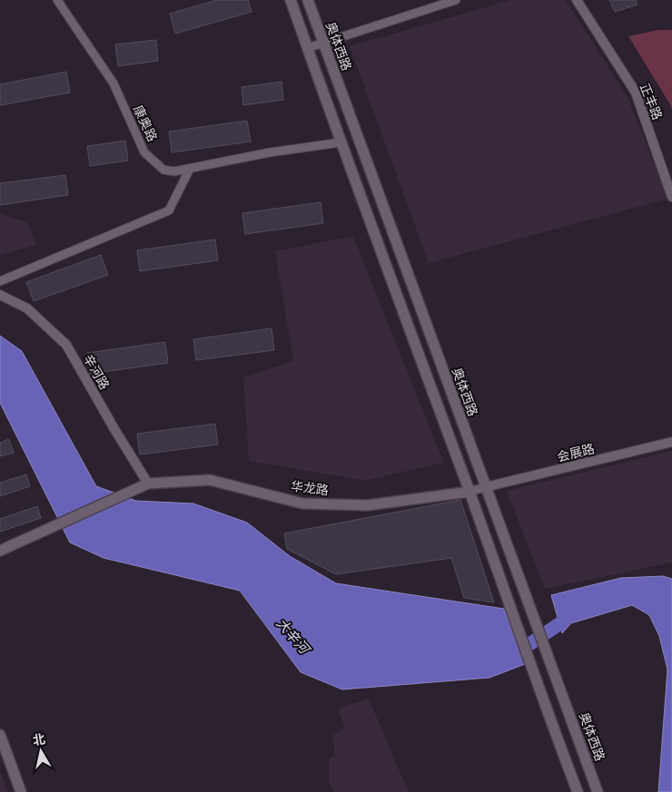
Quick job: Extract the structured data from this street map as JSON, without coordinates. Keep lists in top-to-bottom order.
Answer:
{
  "streets": {
    "main road": ["奥体西路", "华龙路"],
    "street": [
      "正丰路",
      "康奥路",
      "辛河路",
      "会展路"
    ]
  },
  "crossings": [
    ["奥体西路", "会展路"],
    ["辛河路", "华龙路"]
  ],
  "water": ["大辛河"],
  "north": "top"
}
